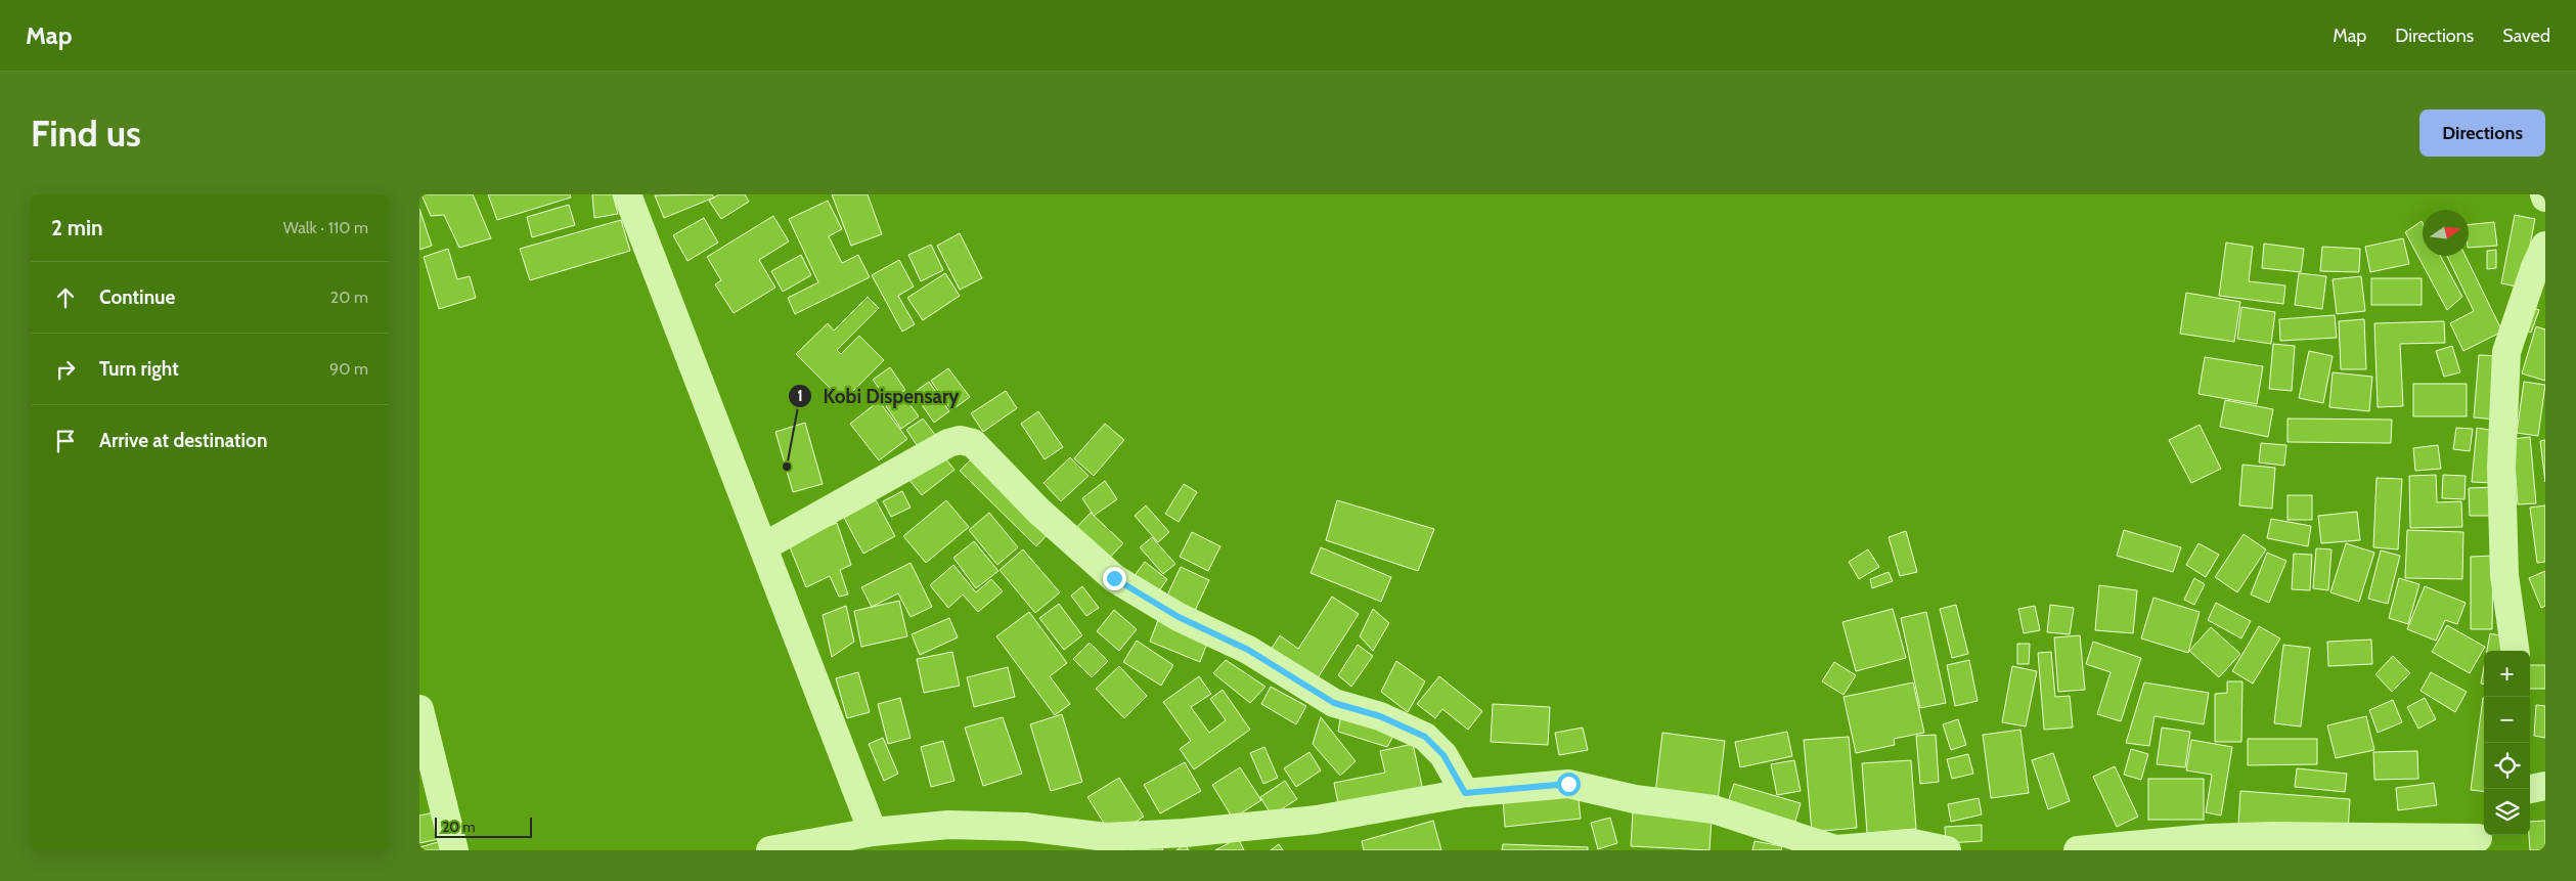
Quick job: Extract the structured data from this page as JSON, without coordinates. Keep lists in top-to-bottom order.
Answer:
{
  "places": ["Kobi Dispensary"],
  "scale_bar": "20 m",
  "north": "right",
  "page": {
    "header": "Map",
    "nav": ["Map", "Directions", "Saved"],
    "buttons": "Directions",
    "title": "Find us",
    "heading": ["2 min", "Walk · 110 m"],
    "list": [
      ["Continue", "20 m"],
      ["Turn right", "90 m"],
      "Arrive at destination"
    ],
    "map_buttons": ["+", "−"],
    "scale": "20 m"
  }
}
